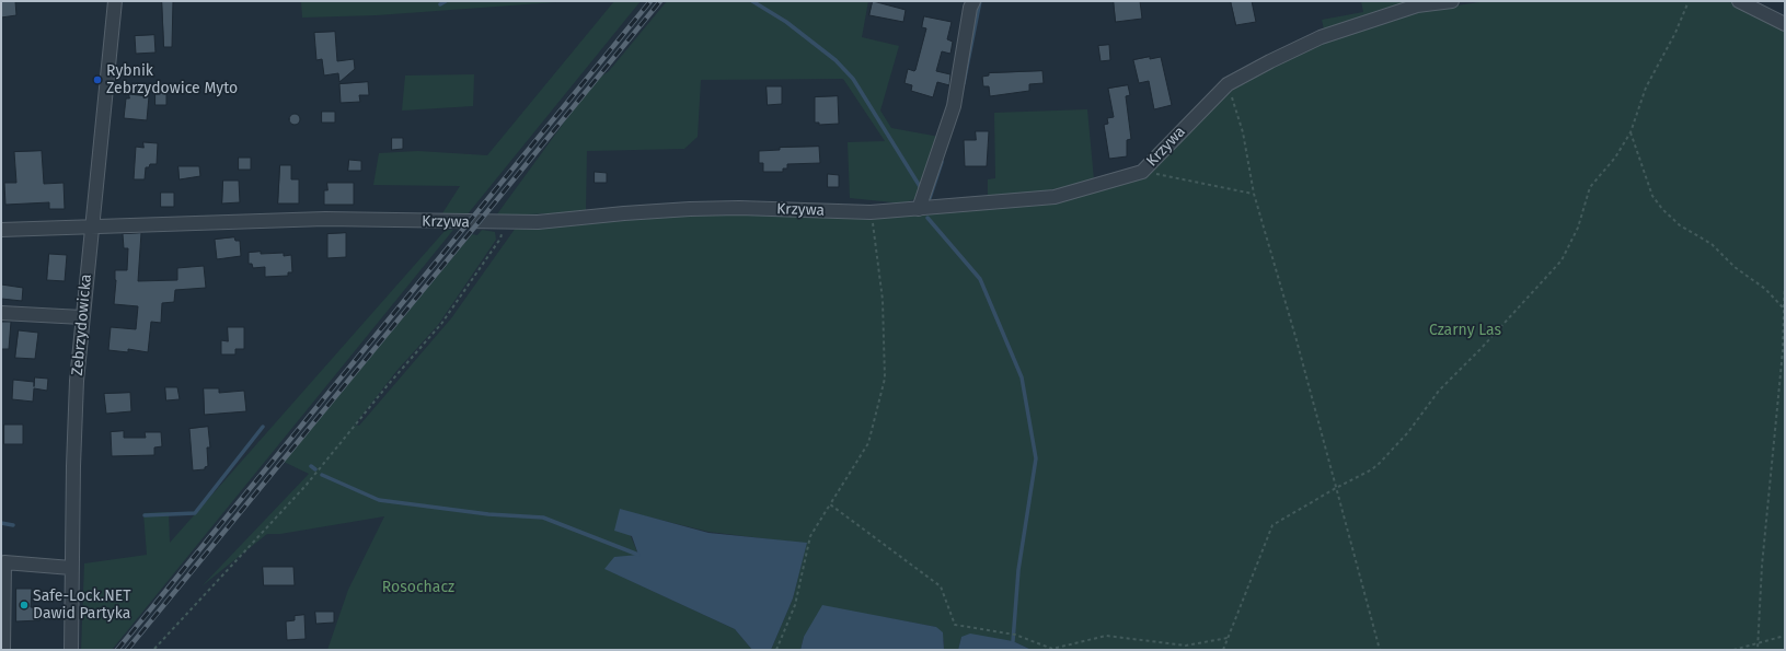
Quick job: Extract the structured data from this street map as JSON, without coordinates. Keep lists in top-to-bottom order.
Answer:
{
  "streets": {
    "street": ["Krzywa", "Zebrzydowicka"]
  },
  "crossings": [
    ["Krzywa", "Zebrzydowicka"]
  ],
  "parks": ["Czarny Las", "Rosochacz"],
  "places": ["Rybnik Zebrzydowice Myto", "Safe-Lock.NET Dawid Partyka"]
}
